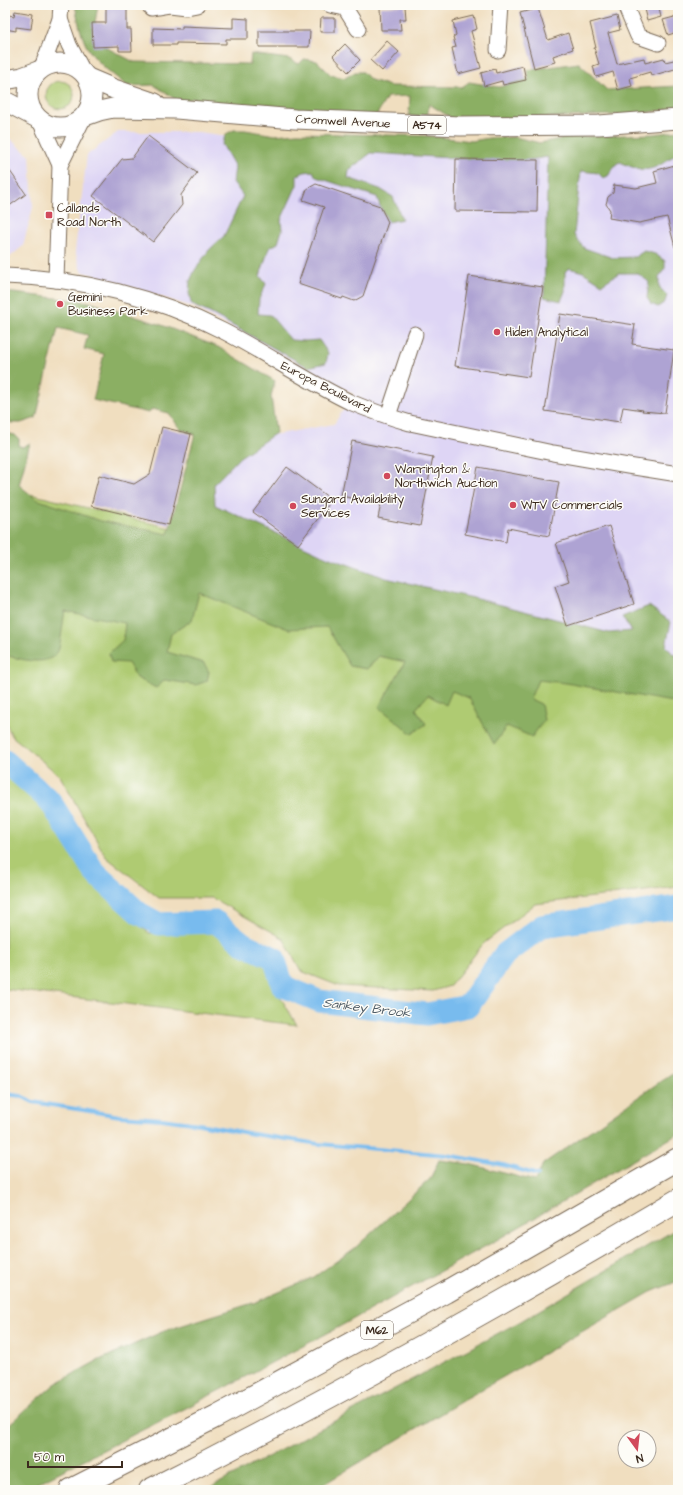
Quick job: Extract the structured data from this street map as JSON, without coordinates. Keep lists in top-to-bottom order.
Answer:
{
  "streets": {
    "highway": ["M62"],
    "main road": ["Cromwell Avenue", "A574"],
    "street": ["Europa Boulevard"]
  },
  "crossings": [
    ["Cromwell Avenue", "A574"]
  ],
  "water": ["Sankey Brook"],
  "places": {
    "transit": ["Callands Road North"],
    "other": [
      "Gemini Business Park",
      "Hiden Analytical",
      "Warrington & Northwich Auction",
      "WTV Commercials",
      "Sungard Availability Services"
    ]
  },
  "scale_bar": "50 m",
  "north": "bottom"
}
